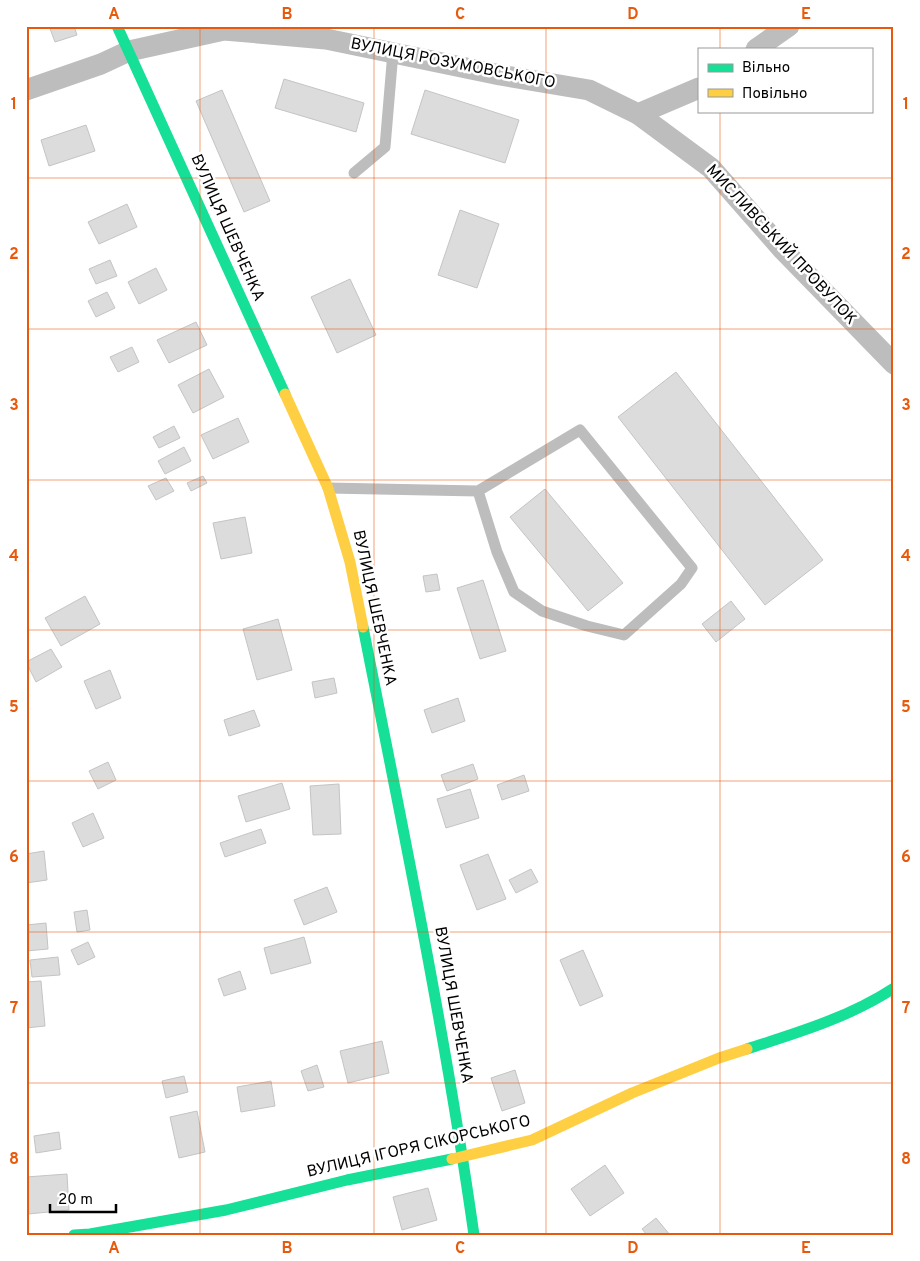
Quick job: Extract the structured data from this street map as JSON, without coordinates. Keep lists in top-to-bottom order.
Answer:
{
  "streets": {
    "street": [
      "ВУЛИЦЯ РОЗУМОВСЬКОГО",
      "ВУЛИЦЯ ШЕВЧЕНКА",
      "МИСЛИВСЬКИЙ ПРОВУЛОК",
      "ВУЛИЦЯ ІГОРЯ СІКОРСЬКОГО"
    ]
  },
  "crossings": [
    ["ВУЛИЦЯ РОЗУМОВСЬКОГО", "ВУЛИЦЯ ШЕВЧЕНКА"],
    ["ВУЛИЦЯ РОЗУМОВСЬКОГО", "МИСЛИВСЬКИЙ ПРОВУЛОК"],
    ["ВУЛИЦЯ ШЕВЧЕНКА", "ВУЛИЦЯ ІГОРЯ СІКОРСЬКОГО"]
  ],
  "legend": ["Вільно", "Повільно"],
  "scale_bar": "20 m",
  "grid": {
    "columns": [
      "A",
      "B",
      "C",
      "D",
      "E"
    ],
    "rows": [
      "1",
      "2",
      "3",
      "4",
      "5",
      "6",
      "7",
      "8"
    ]
  }
}
